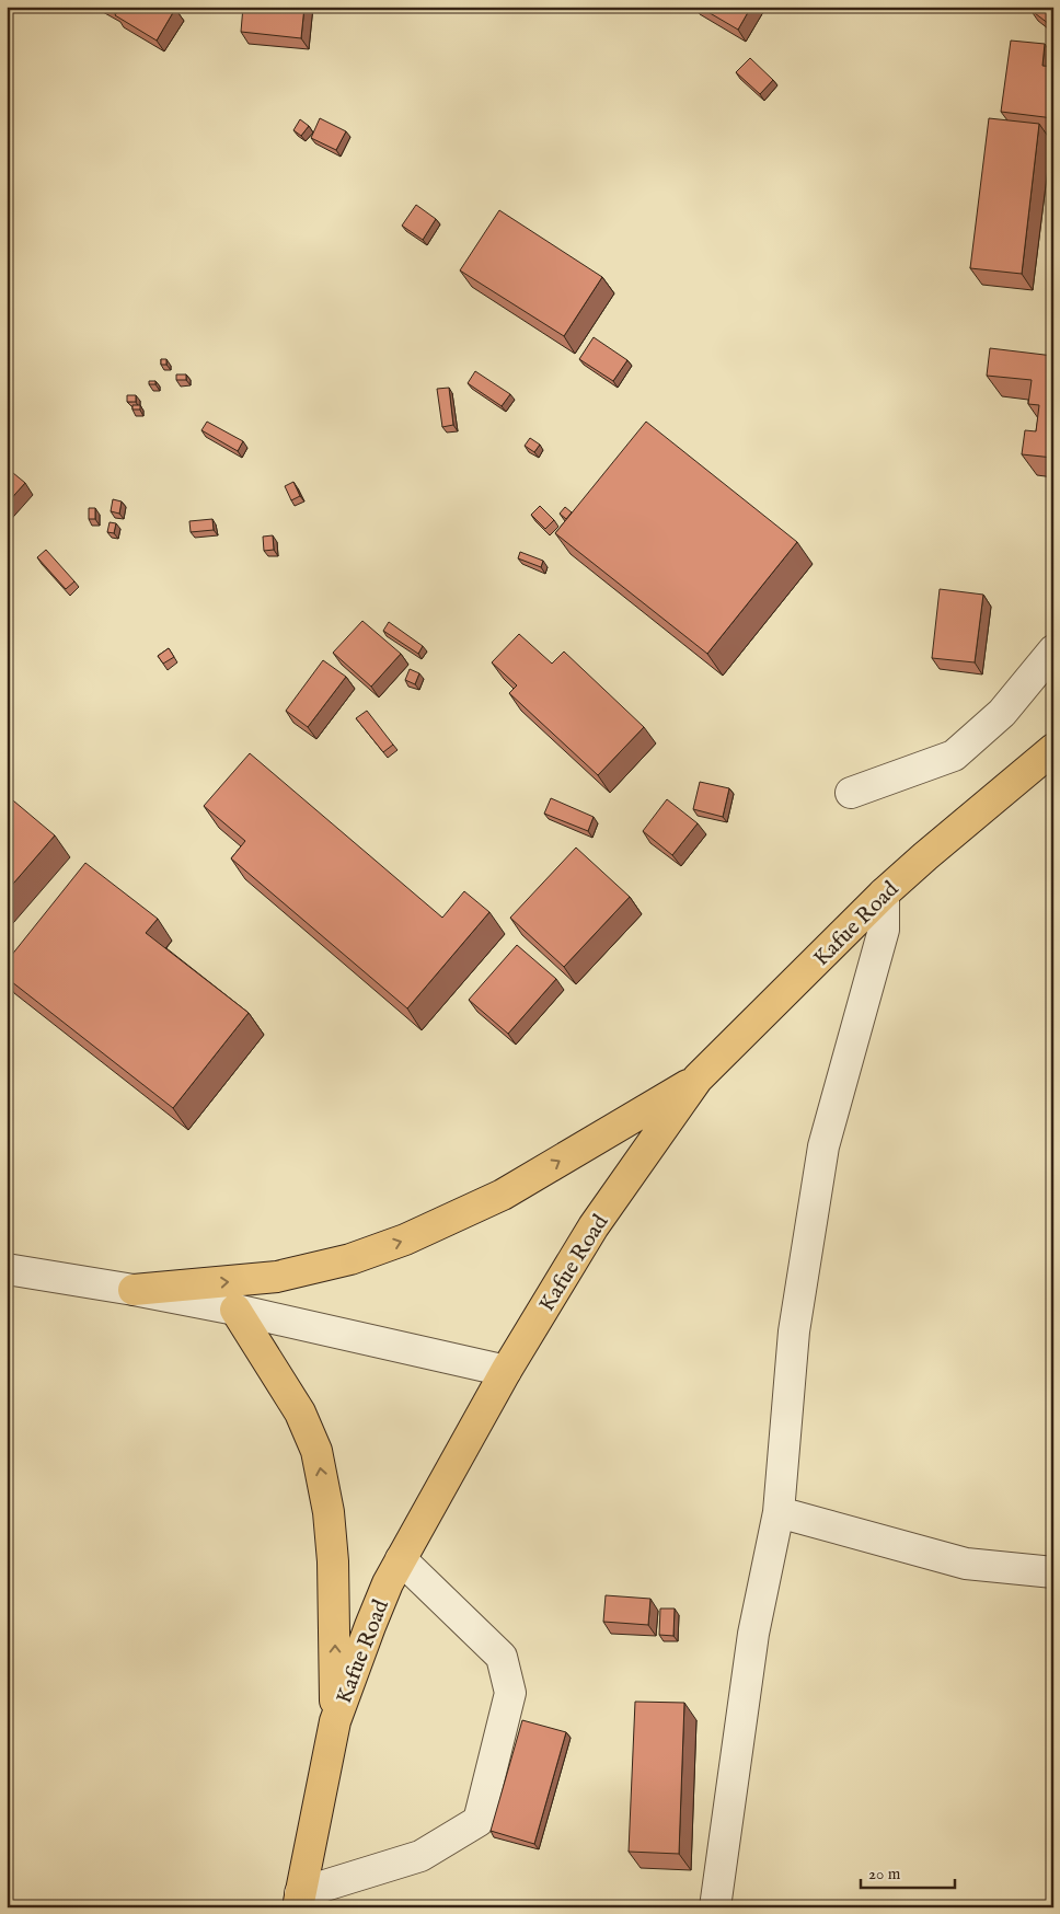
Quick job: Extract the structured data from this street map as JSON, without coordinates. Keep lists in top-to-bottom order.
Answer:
{
  "streets": {
    "highway": ["Kafue Road"]
  },
  "scale_bar": "20 m"
}
